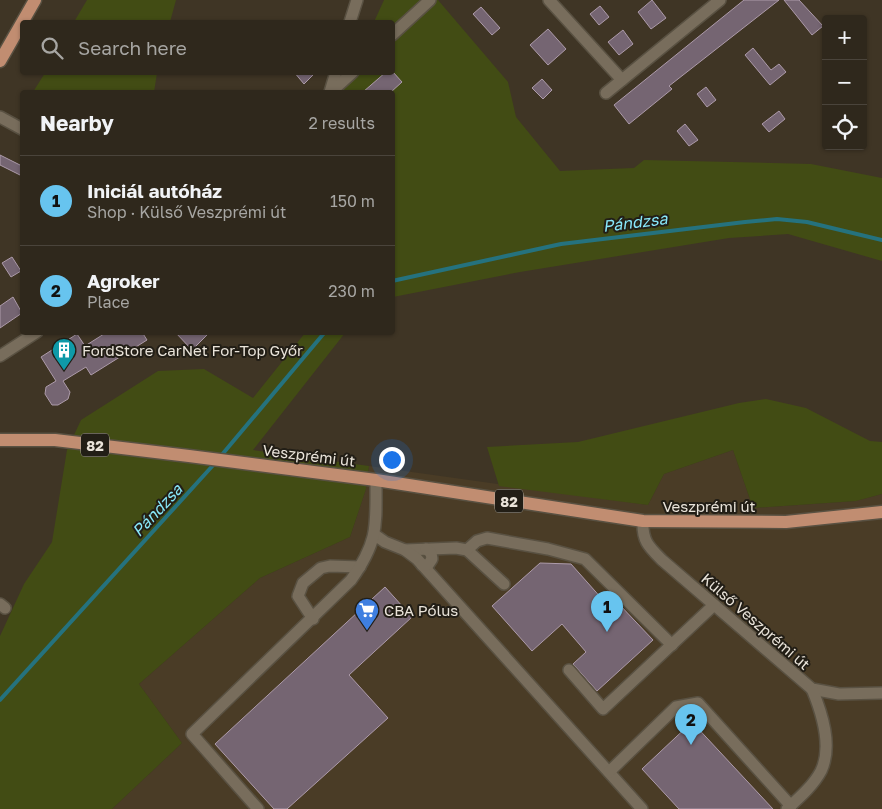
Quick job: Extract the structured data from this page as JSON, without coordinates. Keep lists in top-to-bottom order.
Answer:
{
  "streets": {
    "main road": ["82", "Veszprémi út"],
    "street": ["Külső Veszprémi út"]
  },
  "crossings": [
    ["Veszprémi út", "Külső Veszprémi út"]
  ],
  "water": ["Pándzsa"],
  "places": {
    "building": ["FordStore CarNet For-Top Győr"],
    "supermarket": ["CBA Pólus"]
  },
  "page": {
    "map_buttons": ["+", "−"],
    "search": "Search here",
    "heading": ["Nearby", "2 results"],
    "list": [
      {
        "mark": "1",
        "name": "Iniciál autóház",
        "note": "Shop · Külső Veszprémi út",
        "value": "150 m"
      },
      {
        "mark": "2",
        "name": "Agroker",
        "note": "Place",
        "value": "230 m"
      }
    ],
    "pins": ["1", "2"]
  }
}
